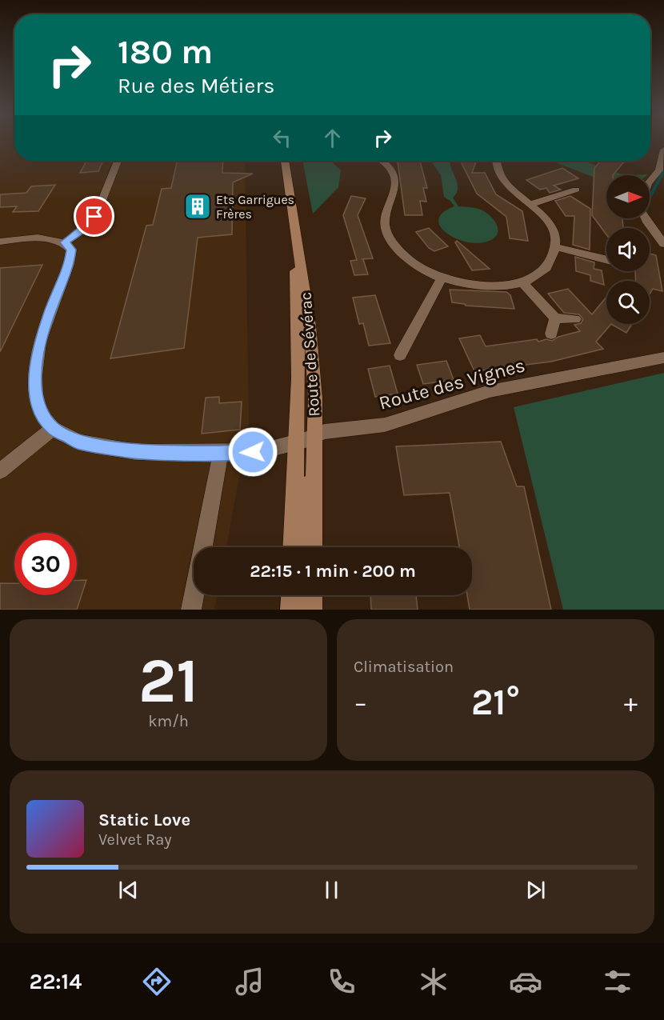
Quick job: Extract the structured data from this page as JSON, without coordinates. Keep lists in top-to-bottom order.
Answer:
{
  "streets": {
    "main road": ["Route de Sévérac"],
    "street": ["Route des Vignes"]
  },
  "crossings": [
    ["Route de Sévérac", "Route des Vignes"]
  ],
  "places": {
    "building": ["Ets Garrigues Frères"]
  },
  "north": "right",
  "page": {
    "turn": ["180 m", "Rue des Métiers"],
    "limit": "30",
    "trip": "22:15 · 1 min · 200 m",
    "tile": [
      ["21", "km/h"],
      "Climatisation"
    ],
    "heat": ["−", "21°", "+"],
    "song": ["Static Love", "Velvet Ray"],
    "tabs": "22:14"
  }
}
